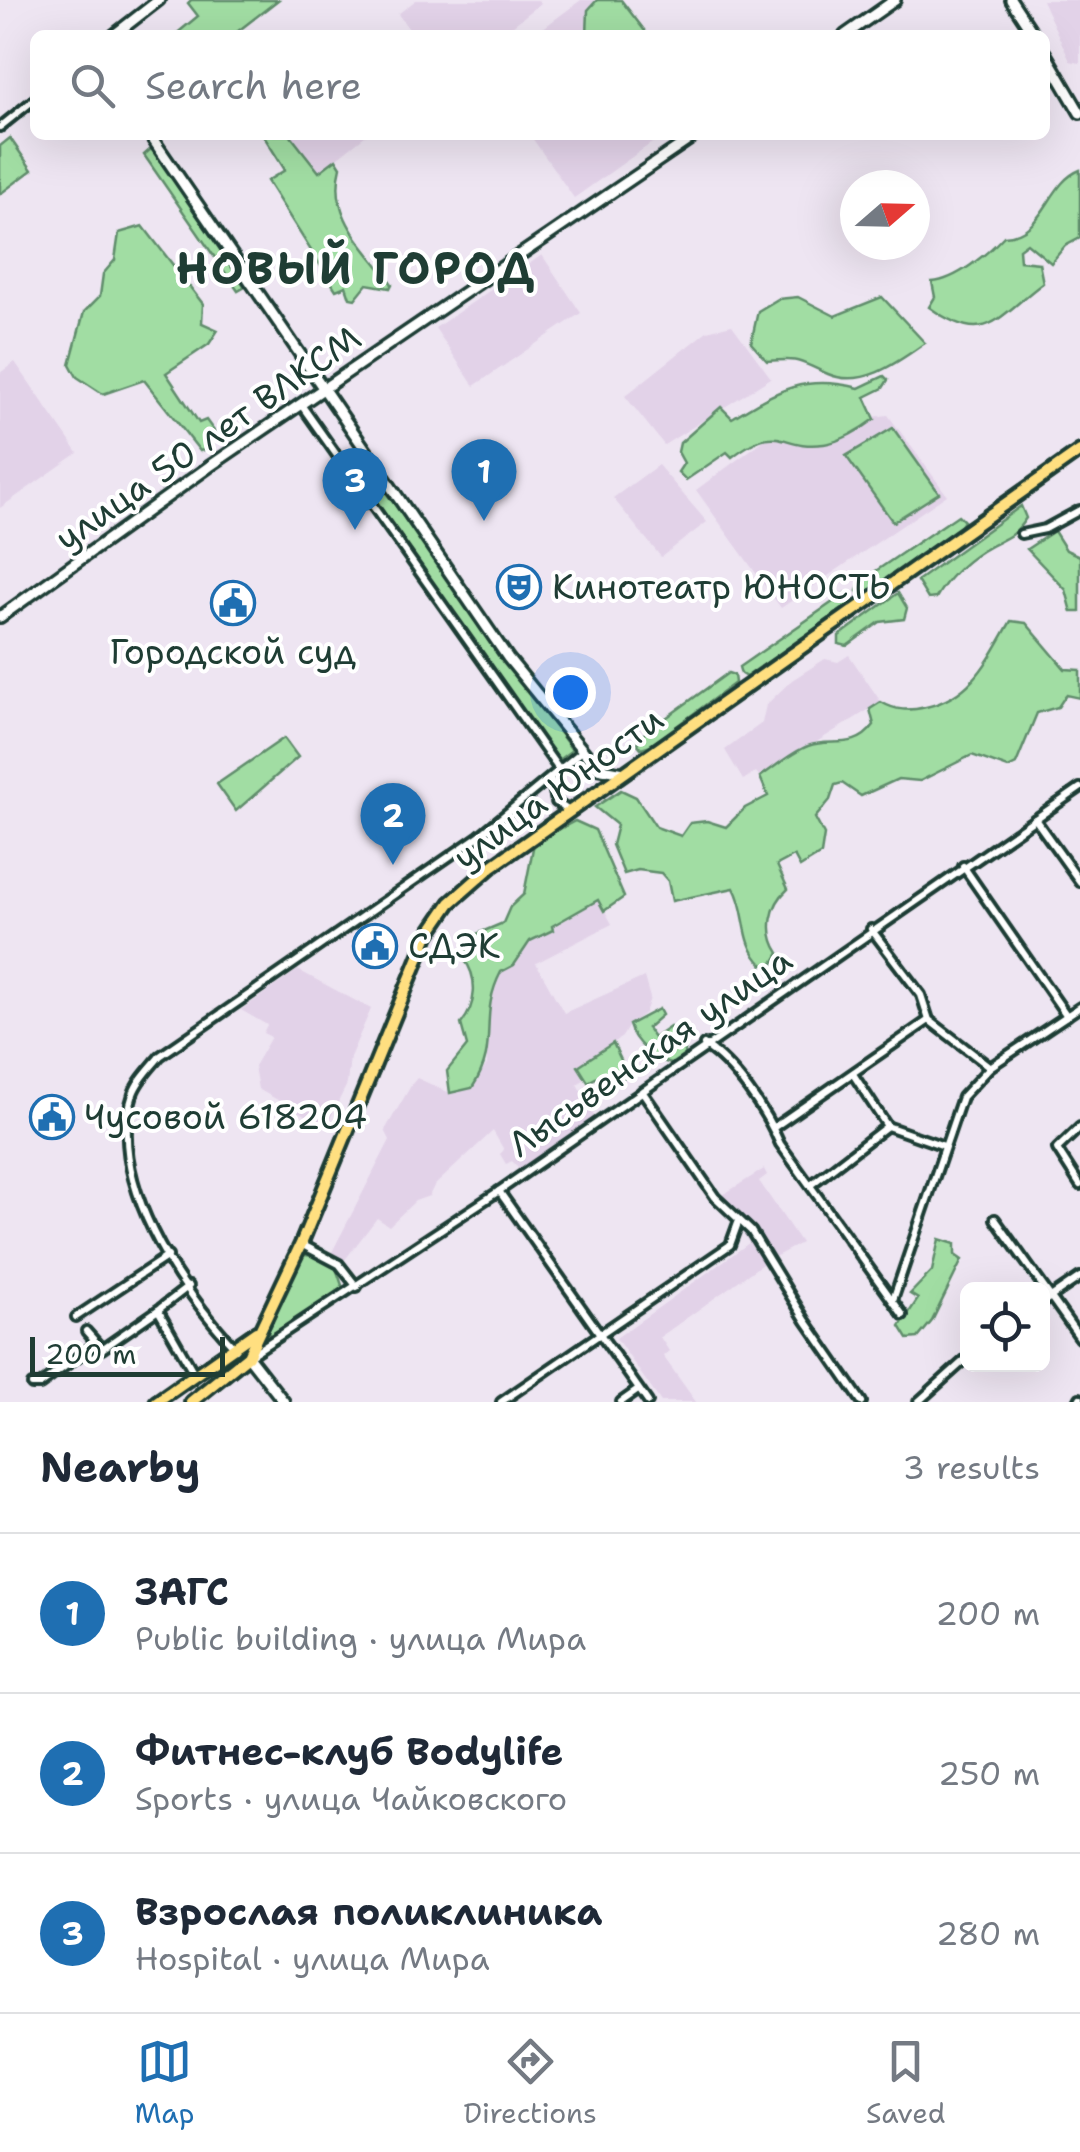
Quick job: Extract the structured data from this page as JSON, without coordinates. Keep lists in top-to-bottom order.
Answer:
{
  "streets": {
    "main road": ["улица Юности", "Лысьвенская улица"],
    "street": ["улица 50 лет ВЛКСМ"]
  },
  "crossings": [
    ["улица Юности", "Лысьвенская улица"]
  ],
  "districts": ["НОВЫЙ ГОРОД"],
  "places": {
    "theatre": ["Кинотеатр ЮНОСТЬ"],
    "public building": ["Городской суд", "СДЭК", "Чусовой 618204"]
  },
  "scale_bar": "200 m",
  "north": "right",
  "page": {
    "search": "Search here",
    "pins": ["1", "3", "2"],
    "scale": "200 m",
    "heading": ["Nearby", "3 results"],
    "list": [
      {
        "mark": "1",
        "name": "ЗАГС",
        "note": "Public building · улица Мира",
        "value": "200 m"
      },
      {
        "mark": "2",
        "name": "Фитнес-клуб Bodylife",
        "note": "Sports · улица Чайковского",
        "value": "250 m"
      },
      {
        "mark": "3",
        "name": "Взрослая поликлиника",
        "note": "Hospital · улица Мира",
        "value": "280 m"
      }
    ],
    "nav": ["Map", "Directions", "Saved"]
  }
}
